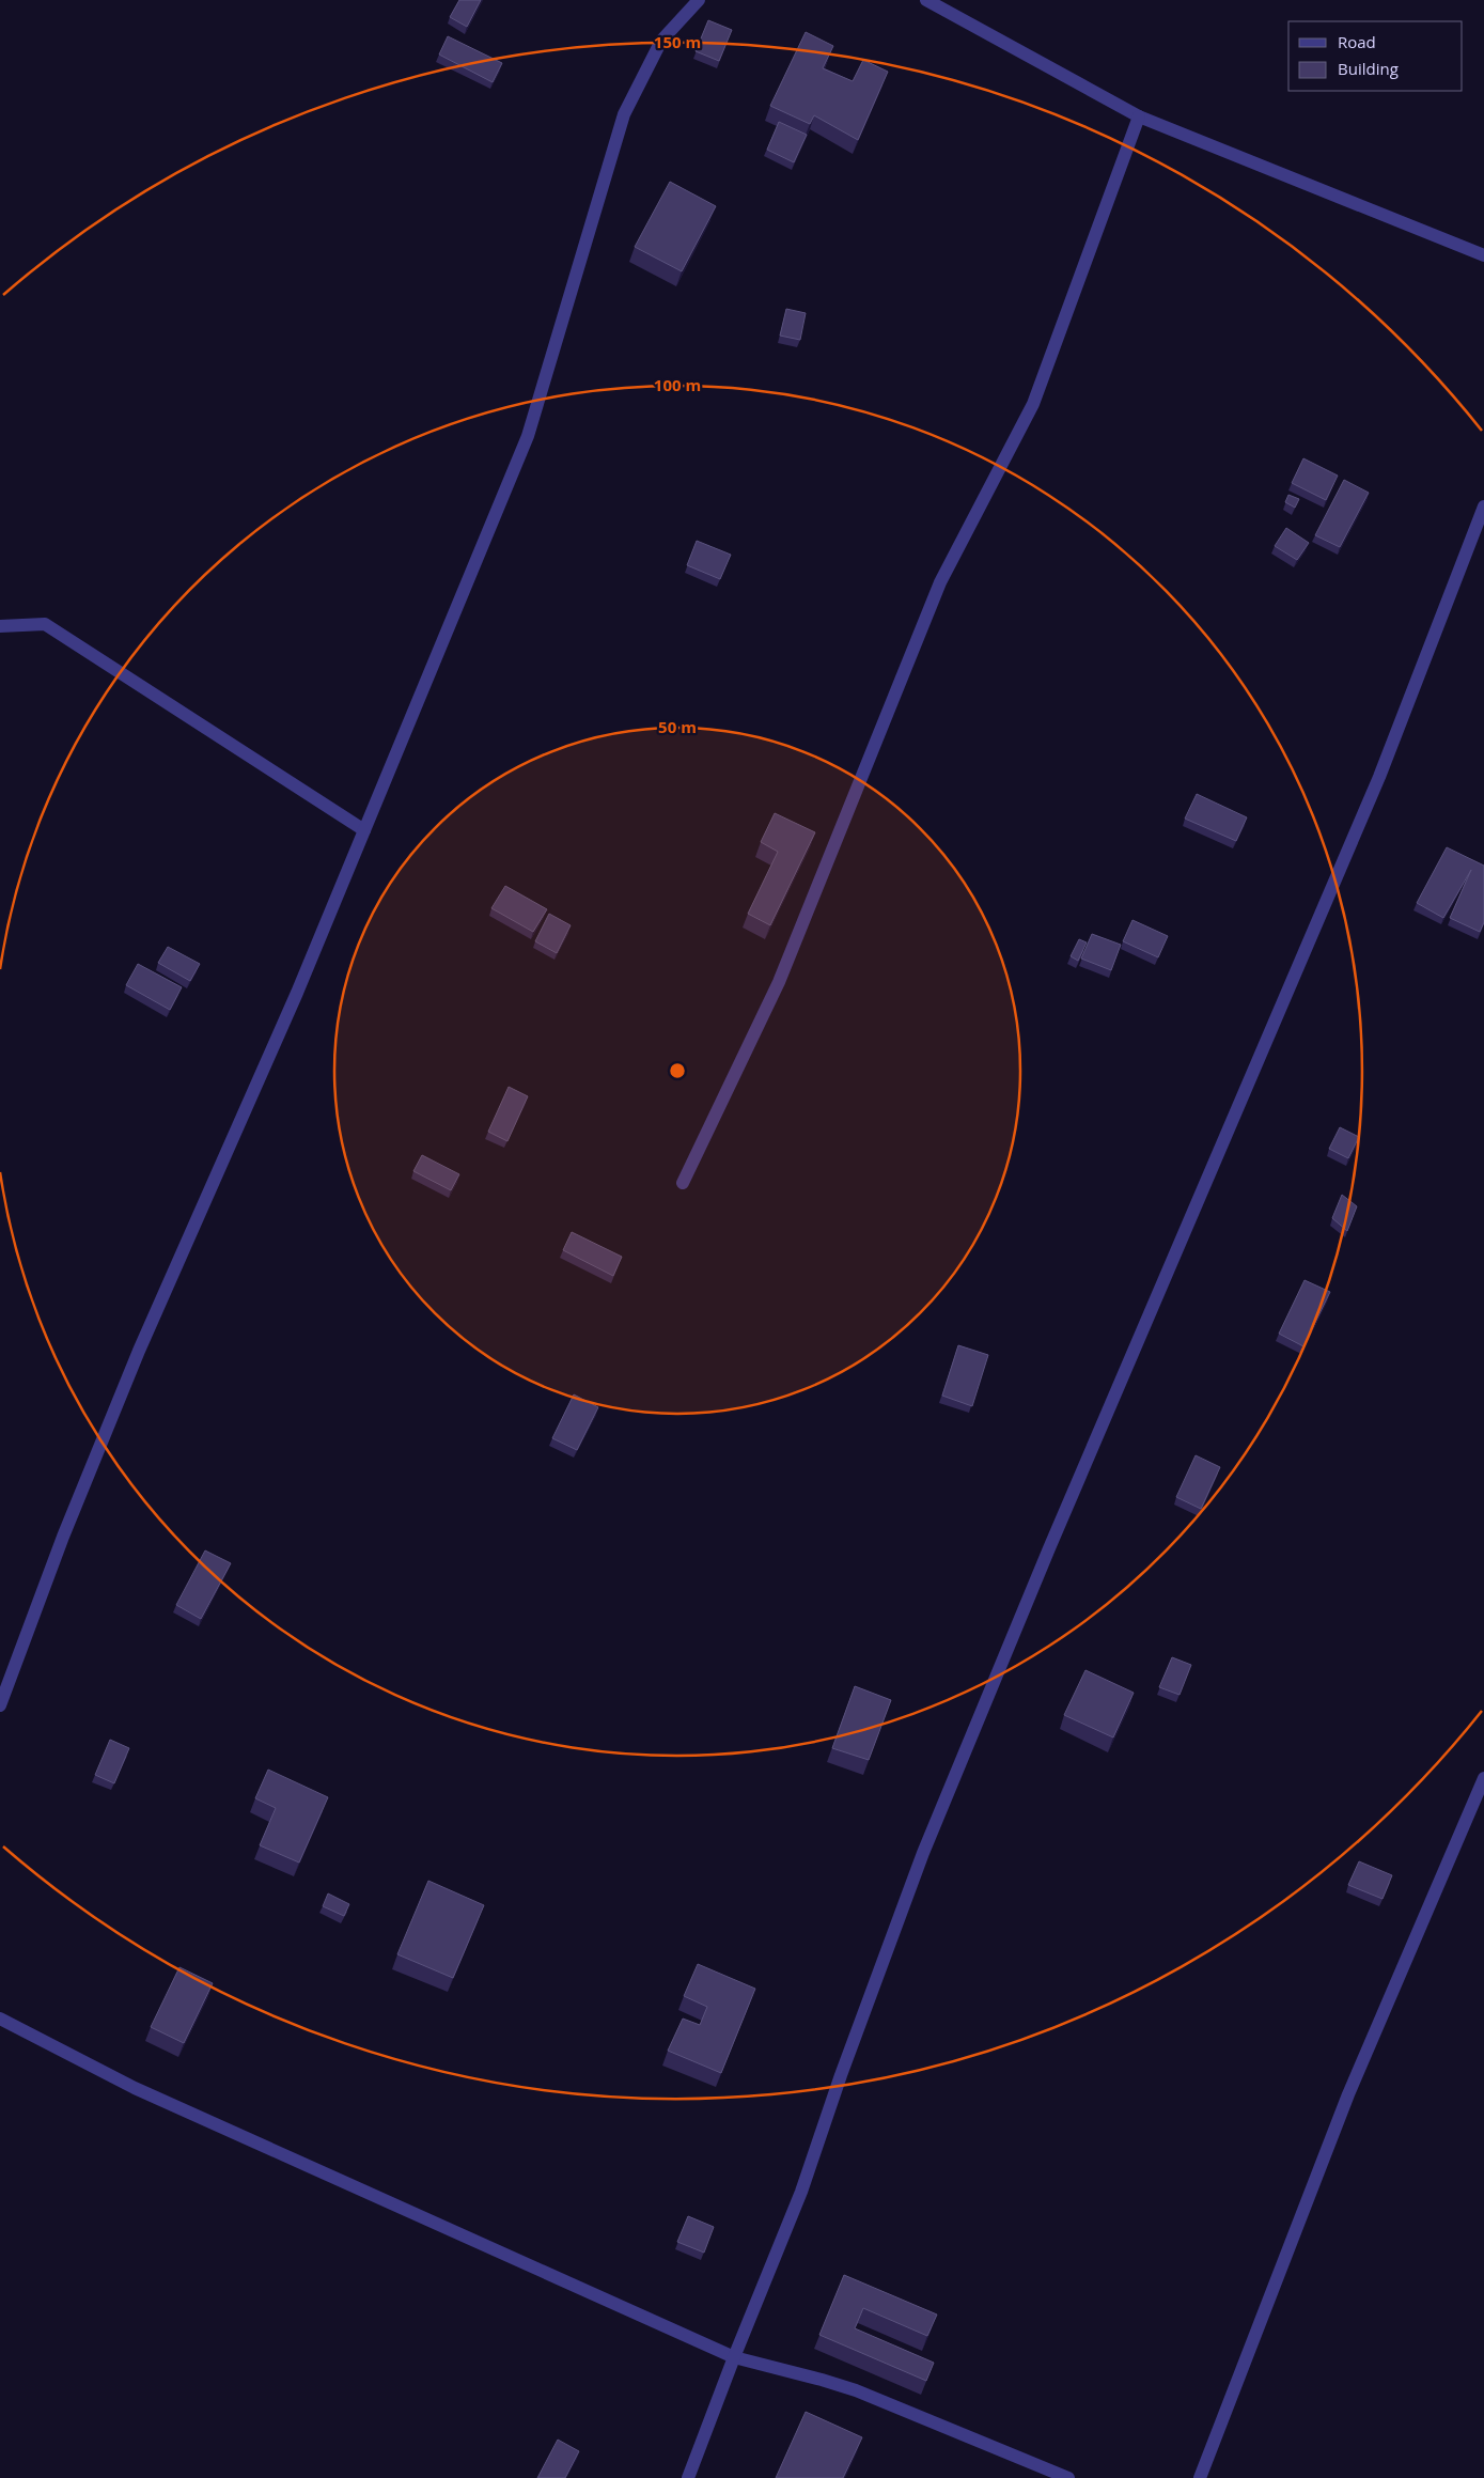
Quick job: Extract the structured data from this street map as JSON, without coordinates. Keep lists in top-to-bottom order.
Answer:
{
  "legend": ["Road", "Building"],
  "rings": ["150 m", "100 m", "50 m"]
}
